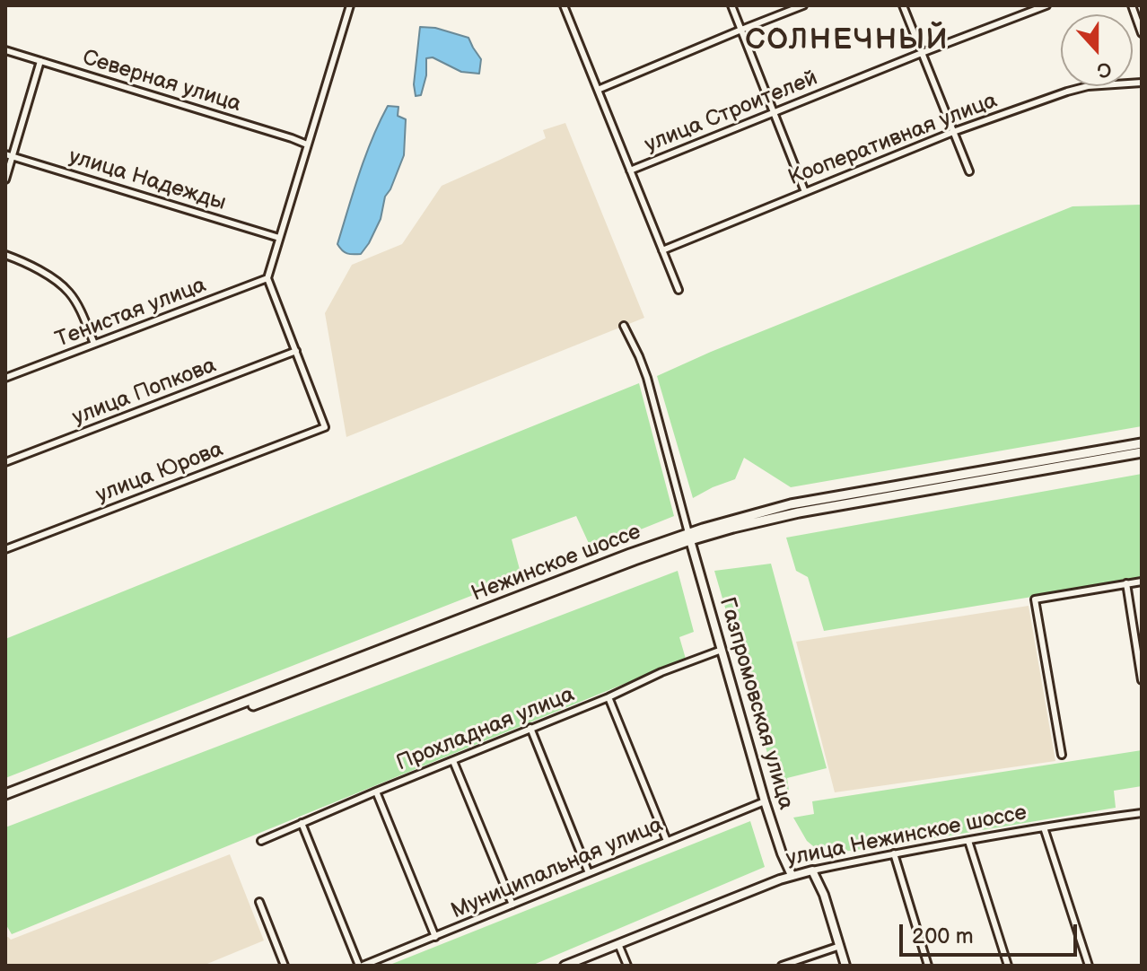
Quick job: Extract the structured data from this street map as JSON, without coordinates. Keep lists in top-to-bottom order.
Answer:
{
  "streets": {
    "main road": ["Нежинское шоссе", "Газпромовская улица", "улица Нежинское шоссе"],
    "street": [
      "Северная улица",
      "улица Строителей",
      "Кооперативная улица",
      "улица Надежды",
      "Тенистая улица",
      "улица Попкова",
      "улица Юрова",
      "Прохладная улица",
      "Муниципальная улица"
    ]
  },
  "crossings": [
    ["улица Попкова", "улица Юрова"],
    ["Нежинское шоссе", "Газпромовская улица"],
    ["Газпромовская улица", "Прохладная улица"],
    ["Газпромовская улица", "улица Нежинское шоссе"],
    ["Газпромовская улица", "Муниципальная улица"]
  ],
  "districts": ["СОЛНЕЧНЫЙ"],
  "scale_bar": "200 m",
  "north": "bottom"
}
